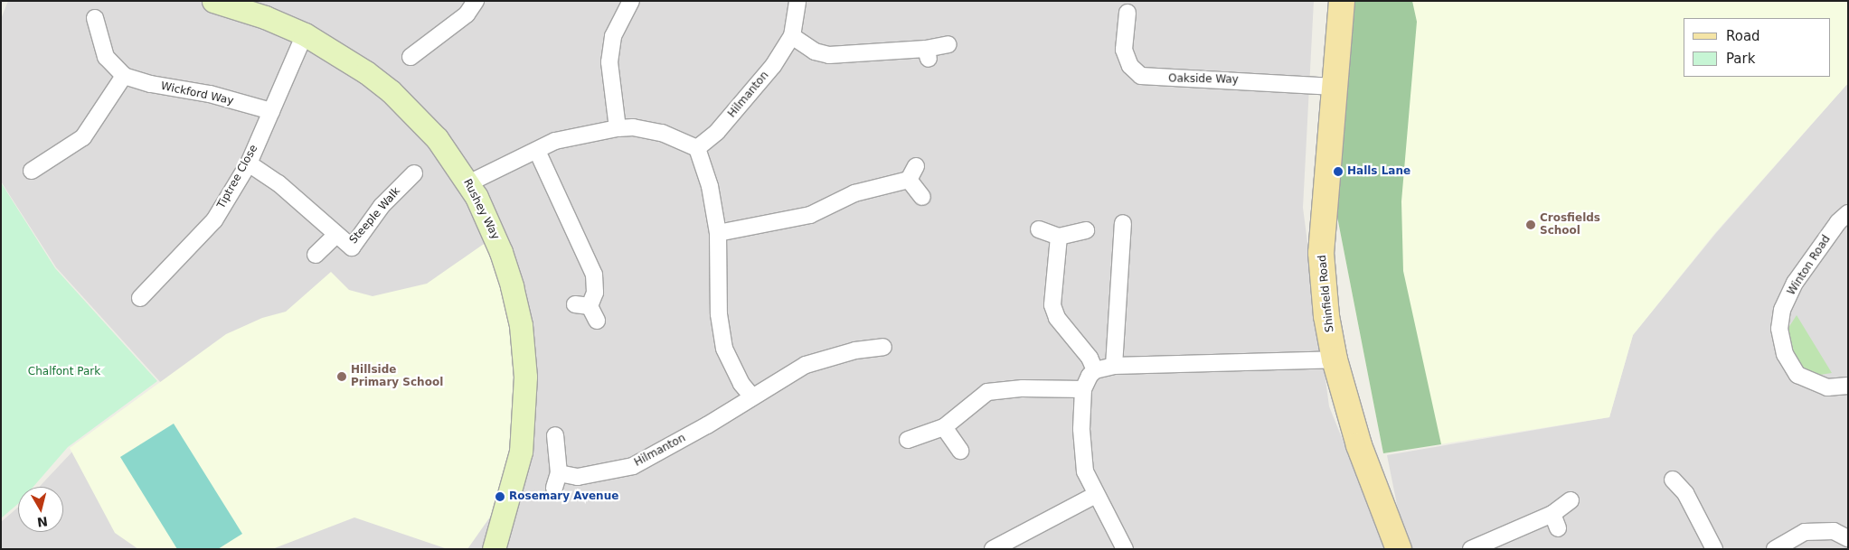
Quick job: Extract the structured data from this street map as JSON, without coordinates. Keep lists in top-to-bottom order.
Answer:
{
  "streets": {
    "main road": ["Shinfield Road"],
    "street": [
      "Oakside Way",
      "Wickford Way",
      "Hilmanton",
      "Tiptree Close",
      "Rushey Way",
      "Steeple Walk",
      "Winton Road"
    ]
  },
  "crossings": [
    ["Oakside Way", "Shinfield Road"],
    ["Wickford Way", "Tiptree Close"],
    ["Tiptree Close", "Rushey Way"],
    ["Tiptree Close", "Steeple Walk"]
  ],
  "parks": ["Chalfont Park"],
  "places": [
    "Halls Lane",
    "Crosfields School",
    "Hillside Primary School",
    "Rosemary Avenue"
  ],
  "legend": ["Road", "Park"],
  "north": "bottom"
}
